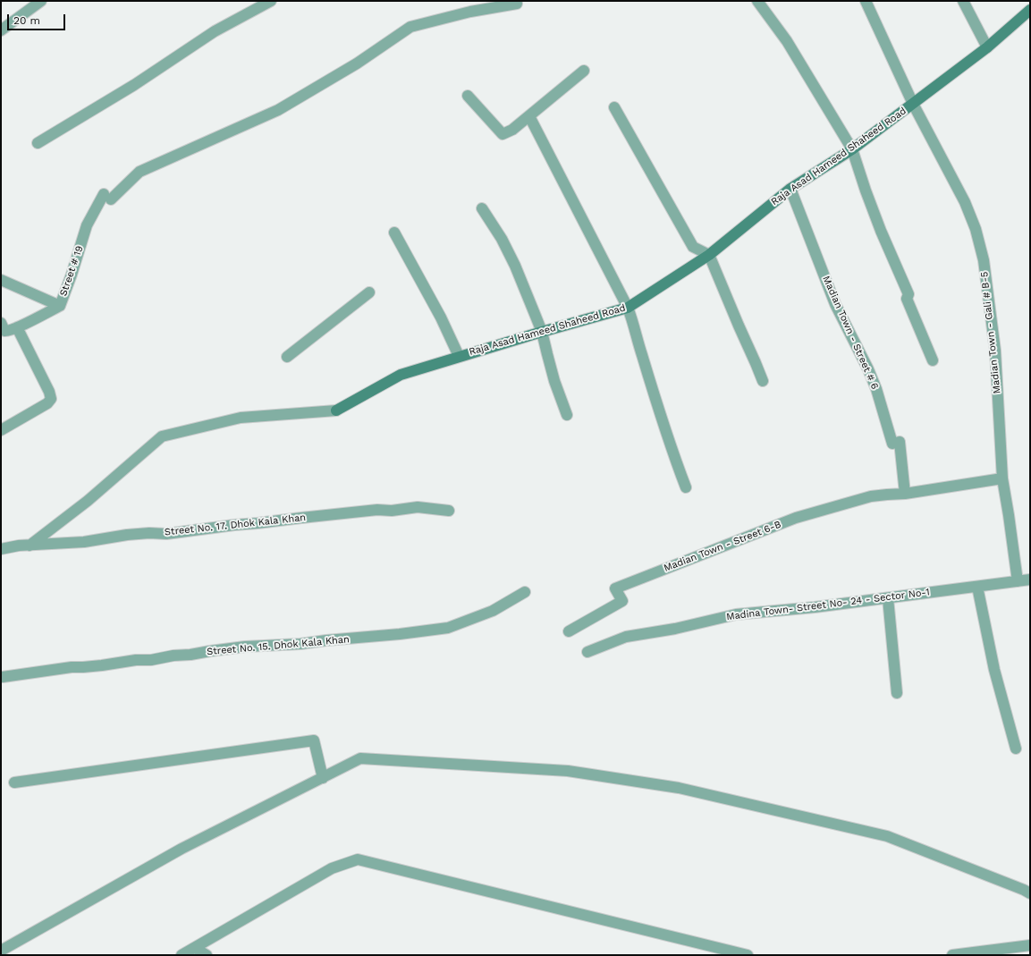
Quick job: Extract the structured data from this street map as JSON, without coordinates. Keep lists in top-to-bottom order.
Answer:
{
  "streets": {
    "street": [
      "Raja Asad Hameed Shaheed Road",
      "Street # 19",
      "Madian Town - Street # 6",
      "Madian Town - Gali # B-5",
      "Street No. 17. Dhok Kala Khan",
      "Madian Town - Street 6-B",
      "Madina Town- Street No- 24 - Sector No-1",
      "Street No. 15. Dhok Kala Khan"
    ]
  },
  "crossings": [
    ["Raja Asad Hameed Shaheed Road", "Madian Town - Street # 6"],
    ["Raja Asad Hameed Shaheed Road", "Madian Town - Gali # B-5"],
    ["Raja Asad Hameed Shaheed Road", "Street No. 17. Dhok Kala Khan"],
    ["Madian Town - Street # 6", "Madian Town - Street 6-B"]
  ],
  "scale_bar": "20 m"
}
